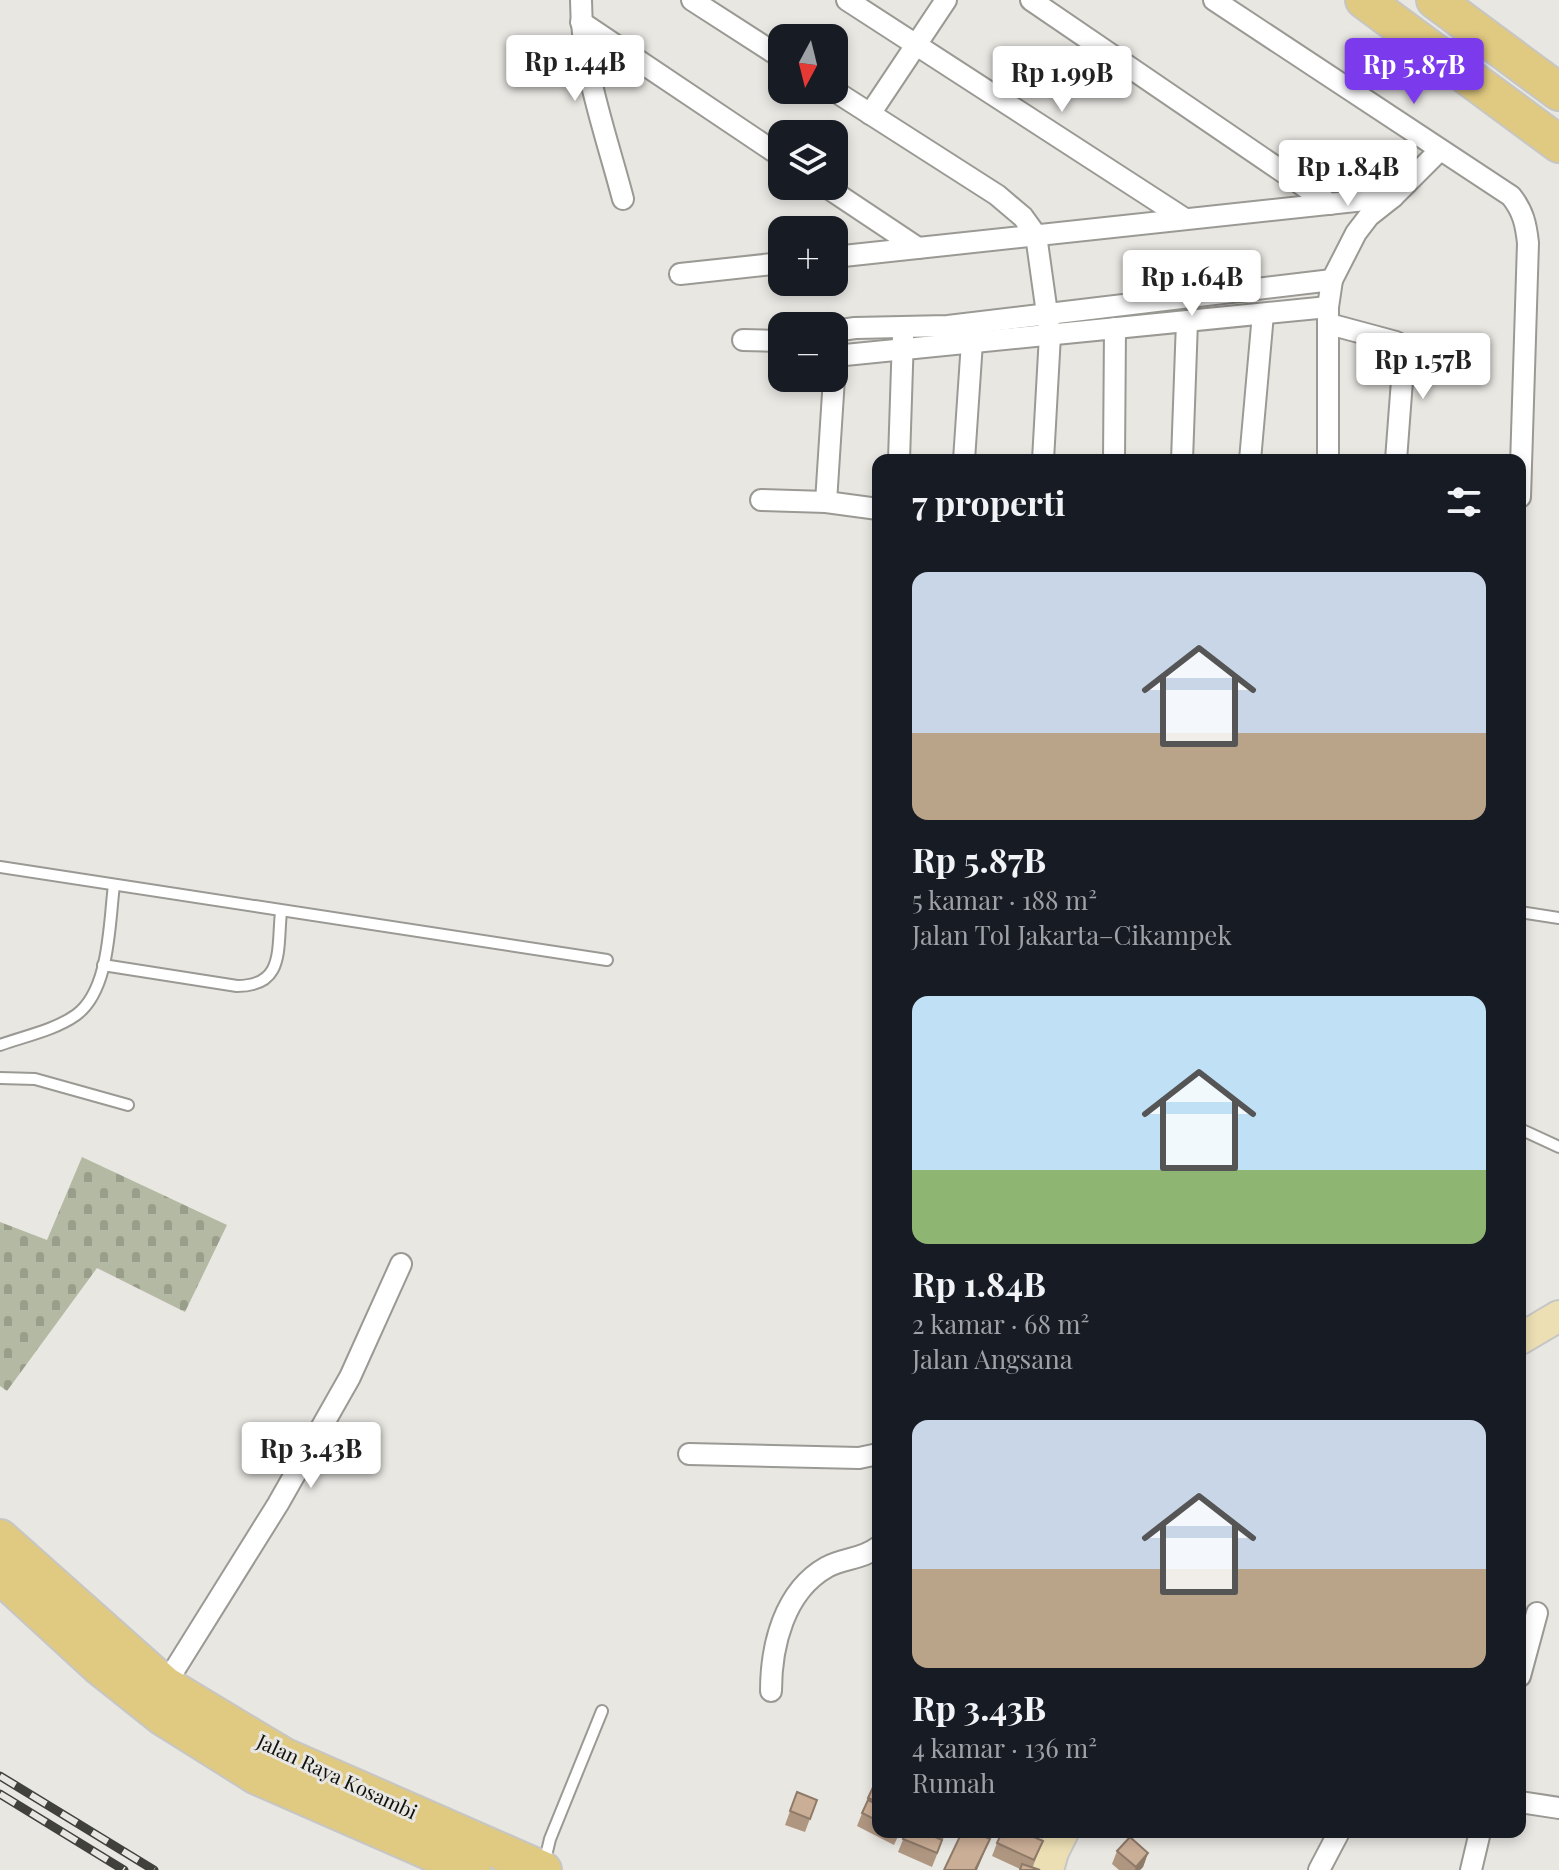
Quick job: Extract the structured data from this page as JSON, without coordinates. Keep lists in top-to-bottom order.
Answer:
{
  "streets": {
    "highway": ["Jalan Raya Kosambi"]
  },
  "north": "bottom",
  "page": {
    "map_buttons": ["+", "−"],
    "price": [
      "Rp 1.44B",
      "Rp 5.87B",
      "Rp 1.99B",
      "Rp 1.84B",
      "Rp 1.64B",
      "Rp 1.57B",
      "Rp 3.43B"
    ],
    "heading": "7 properti",
    "list": [
      {
        "name": "Rp 5.87B",
        "note": "5 kamar · 188 m² · Jalan Tol Jakarta–Cikampek"
      },
      {
        "name": "Rp 1.84B",
        "note": "2 kamar · 68 m² · Jalan Angsana"
      },
      {
        "name": "Rp 3.43B",
        "note": "4 kamar · 136 m² · Rumah"
      }
    ]
  }
}
